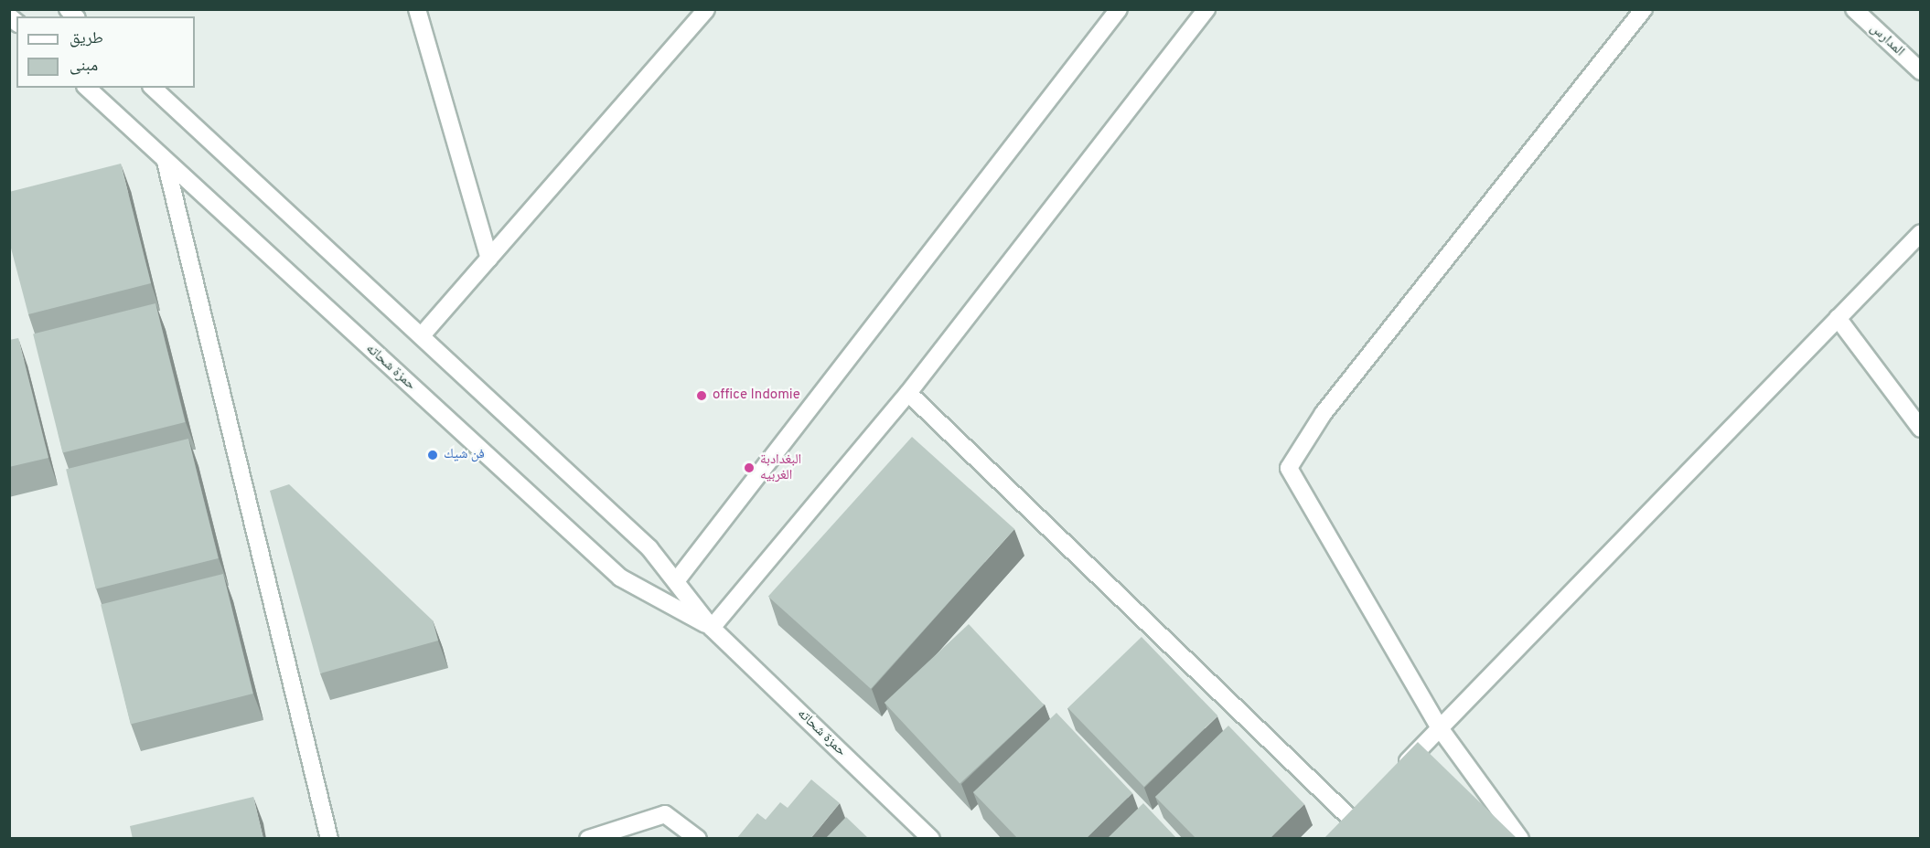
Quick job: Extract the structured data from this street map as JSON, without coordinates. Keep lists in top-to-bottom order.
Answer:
{
  "streets": {
    "street": ["المدارس", "حمزة شحاته"]
  },
  "places": ["office Indomie", "فن شيك", "البغدادبة الغربيه"],
  "legend": ["طريق", "مبنى"]
}
